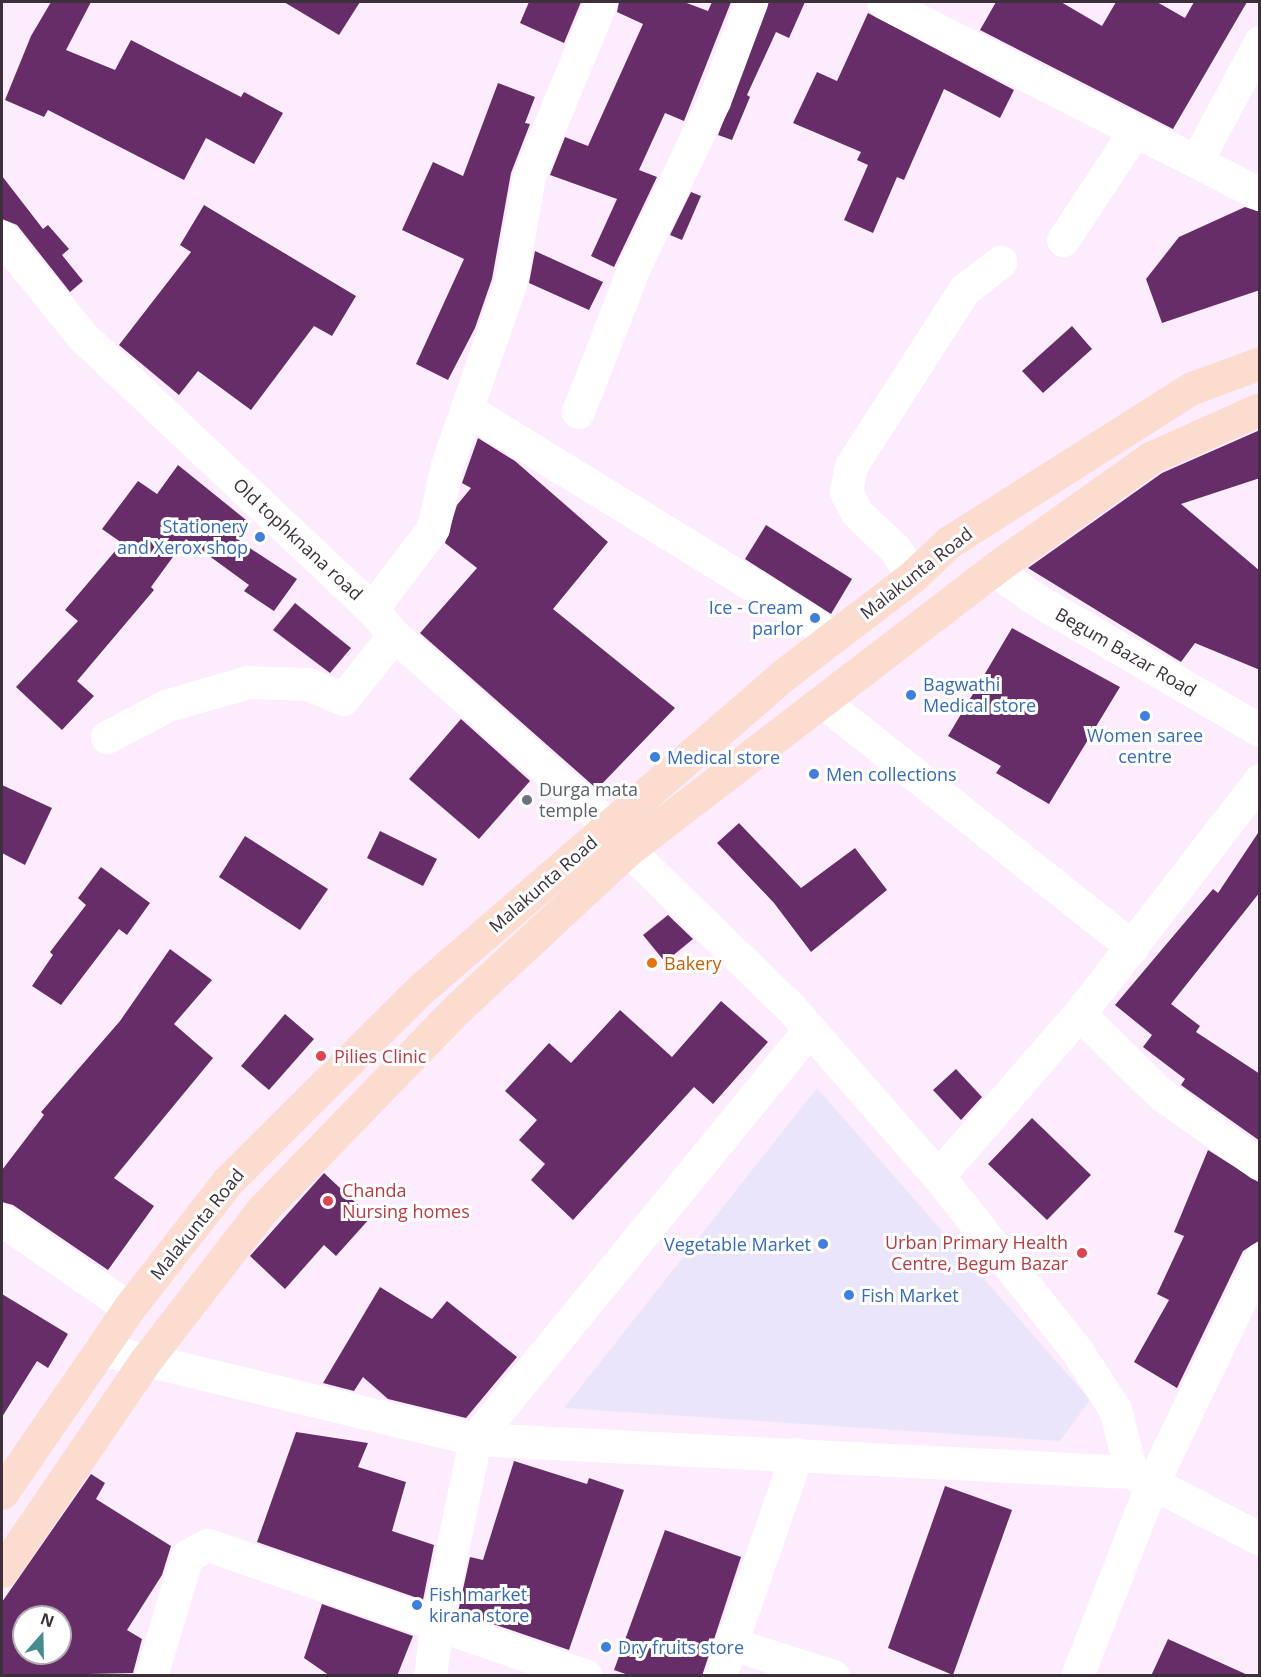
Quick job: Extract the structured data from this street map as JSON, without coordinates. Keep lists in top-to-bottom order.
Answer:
{
  "streets": {
    "main road": ["Malakunta Road"],
    "street": ["Old tophknana road", "Begum Bazar Road"]
  },
  "crossings": [
    ["Old tophknana road", "Malakunta Road"]
  ],
  "places": [
    "Stationery and Xerox shop",
    "Ice - Cream parlor",
    "Bagwathi Medical store",
    "Women saree centre",
    "Medical store",
    "Men collections",
    "Durga mata temple",
    "Bakery",
    "Pilies Clinic",
    "Chanda Nursing homes",
    "Vegetable Market",
    "Urban Primary Health Centre, Begum Bazar",
    "Fish Market",
    "Fish market kirana store",
    "Dry fruits store"
  ],
  "north": "top"
}
